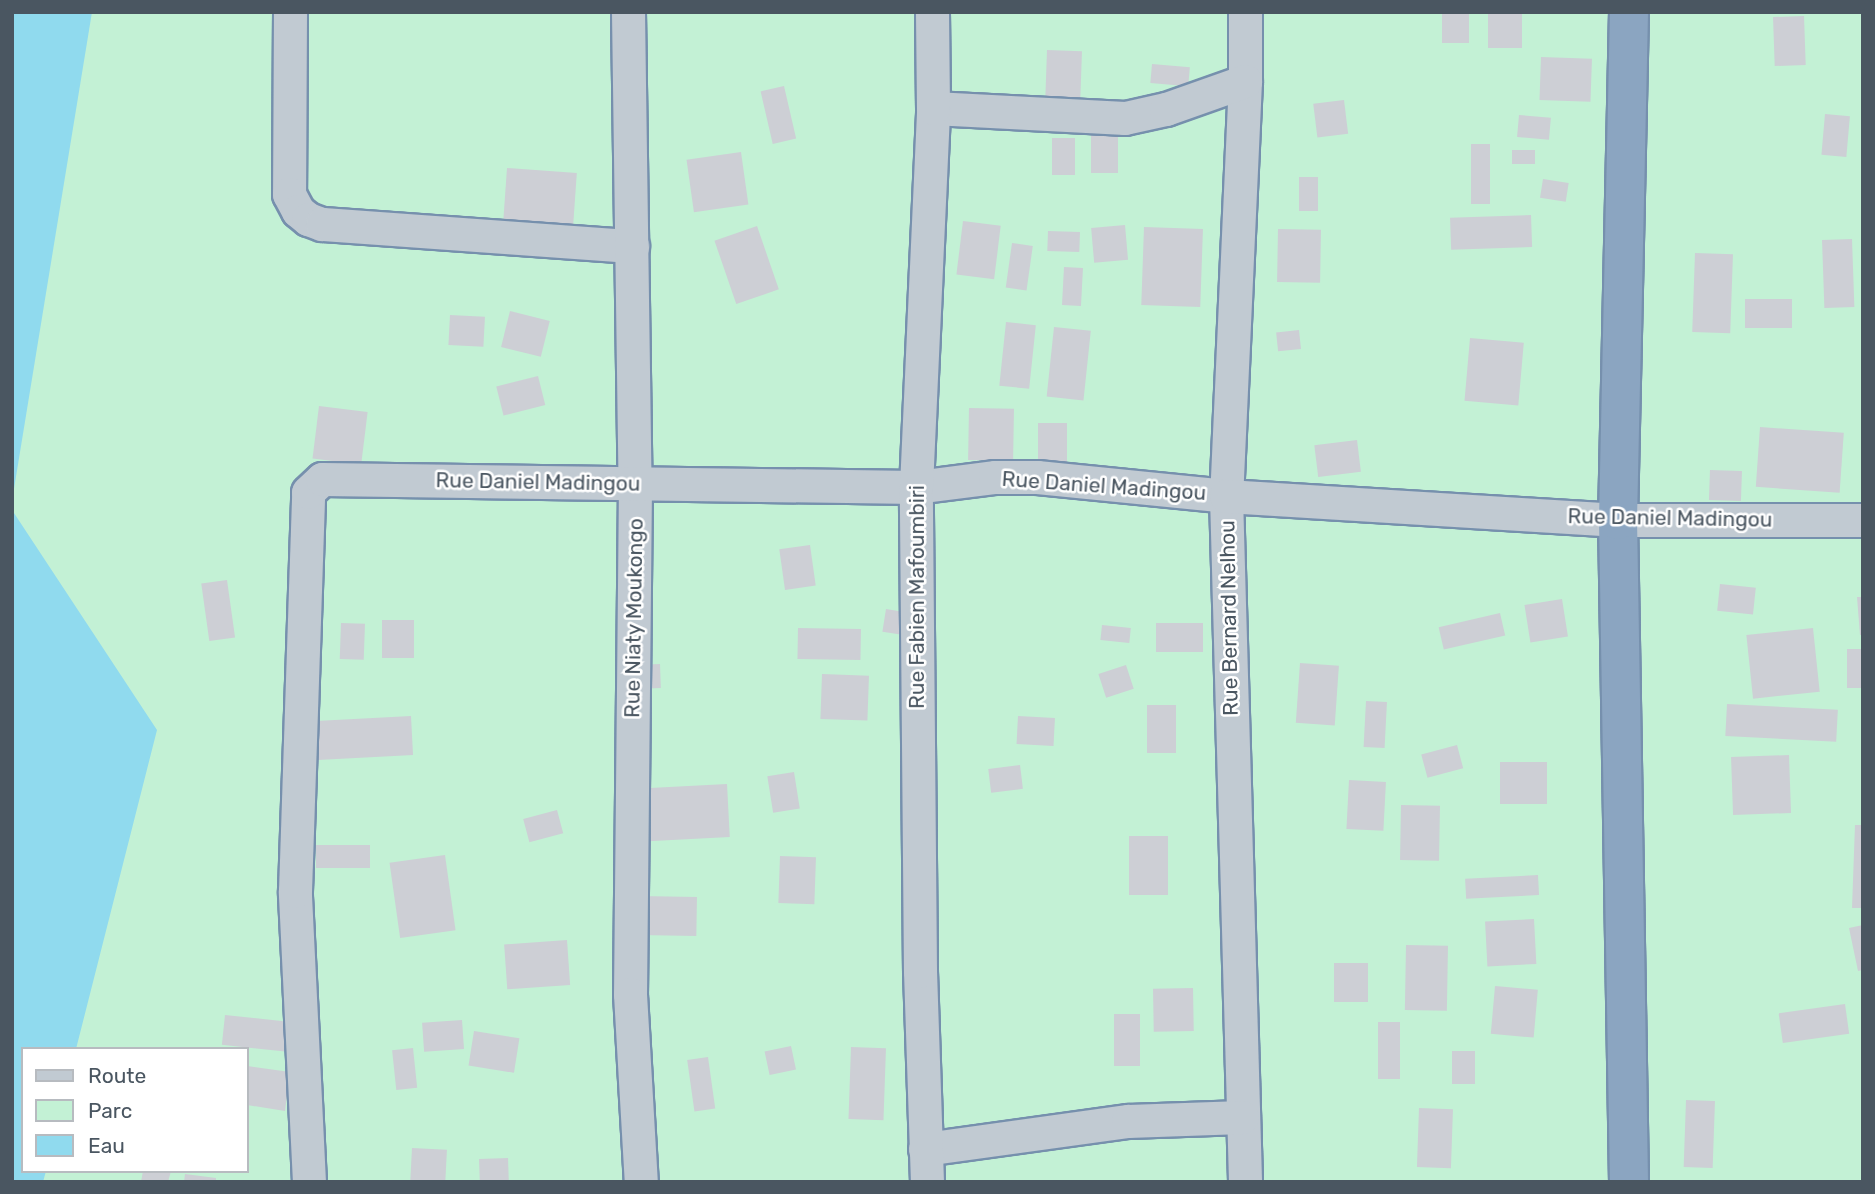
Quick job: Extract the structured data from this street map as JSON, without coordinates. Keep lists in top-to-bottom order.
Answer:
{
  "streets": {
    "street": [
      "Rue Daniel Madingou",
      "Rue Fabien Mafoumbiri",
      "Rue Niaty Moukongo",
      "Rue Bernard Nelhou"
    ]
  },
  "crossings": [
    ["Rue Daniel Madingou", "Rue Fabien Mafoumbiri"],
    ["Rue Daniel Madingou", "Rue Niaty Moukongo"],
    ["Rue Daniel Madingou", "Rue Bernard Nelhou"]
  ],
  "legend": ["Route", "Parc", "Eau"]
}
